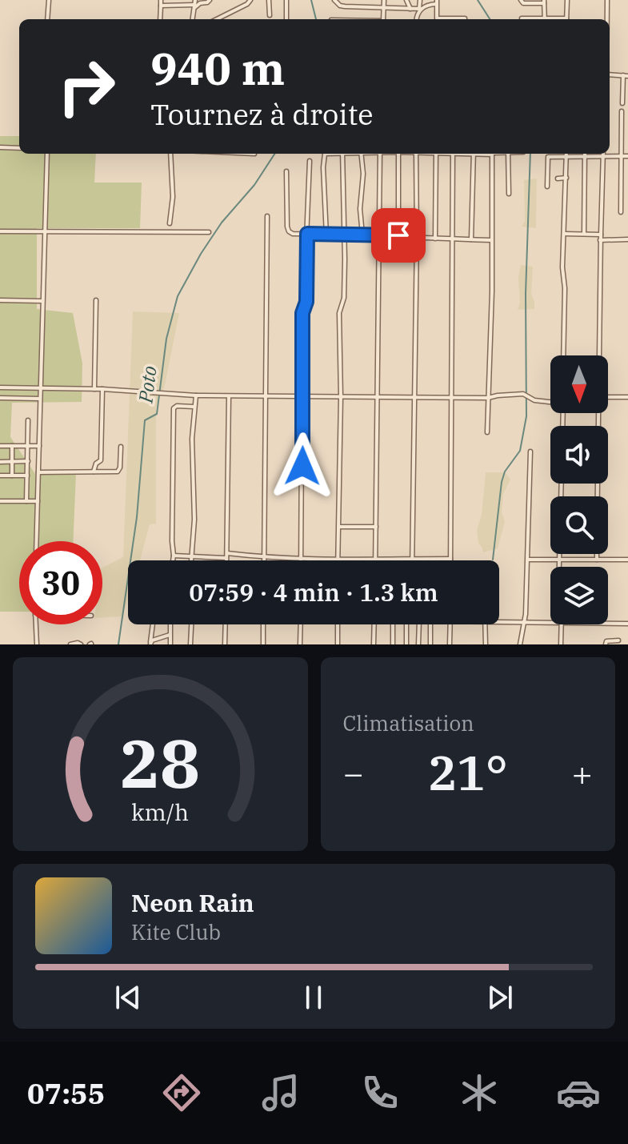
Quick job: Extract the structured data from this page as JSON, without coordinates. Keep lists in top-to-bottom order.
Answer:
{
  "water": ["Poto"],
  "north": "bottom",
  "page": {
    "turn": ["940 m", "Tournez à droite"],
    "limit": "30",
    "trip": "07:59 · 4 min · 1.3 km",
    "tile": "Climatisation",
    "heat": ["−", "21°", "+"],
    "song": ["Neon Rain", "Kite Club"],
    "tabs": "07:55",
    "gauge": ["28", "km/h"]
  }
}
